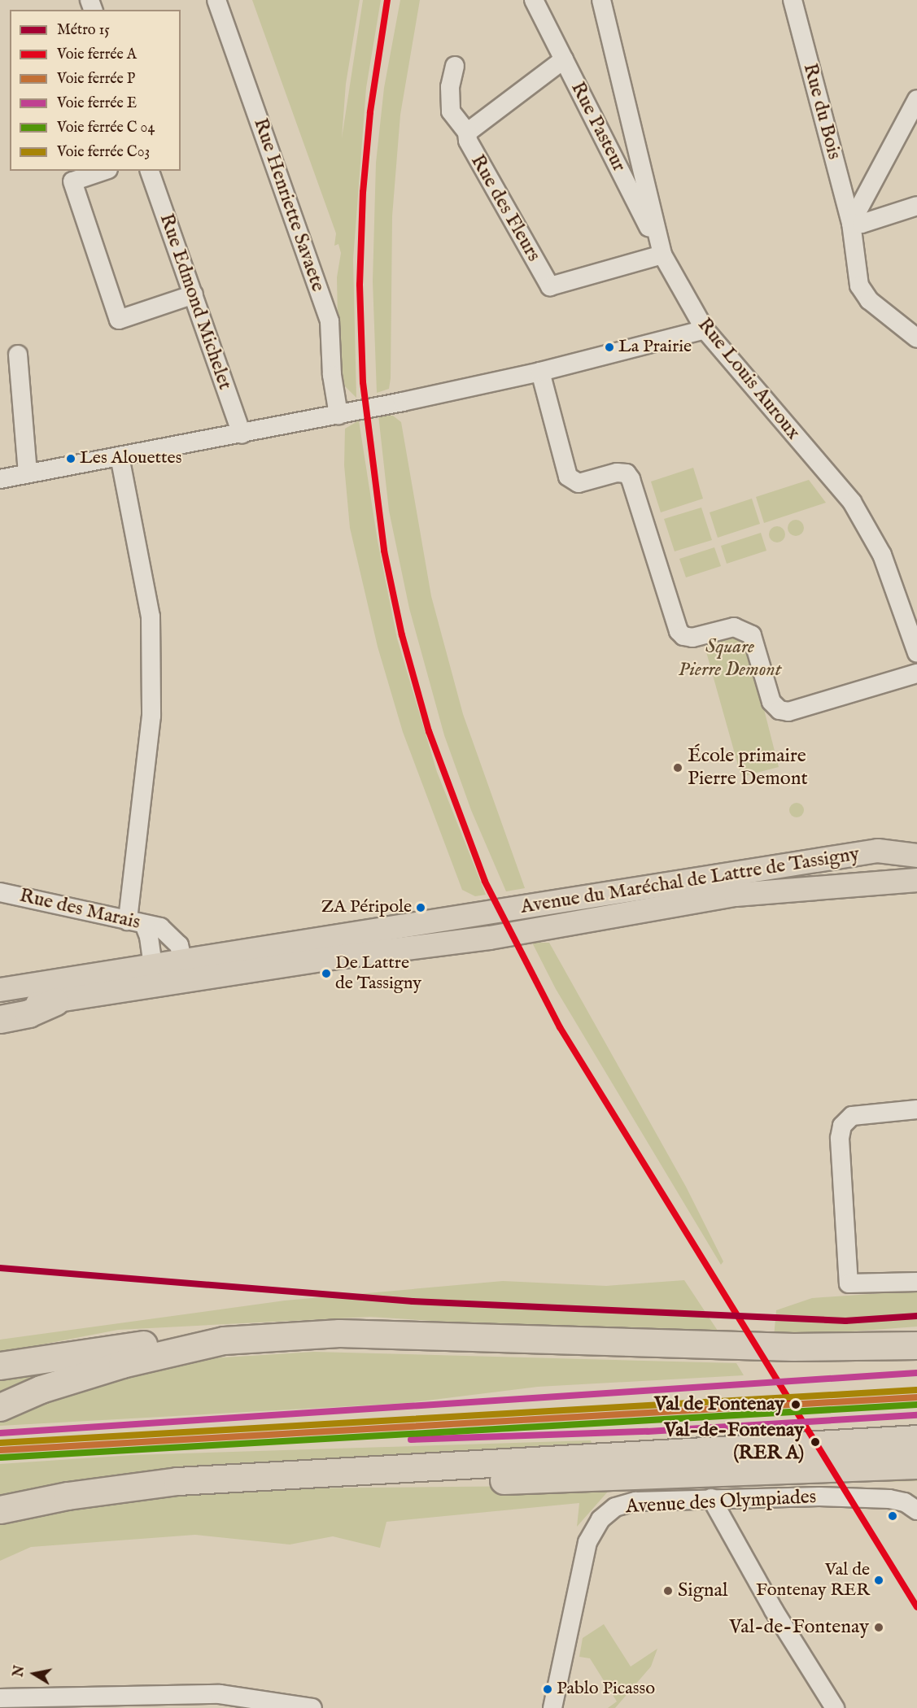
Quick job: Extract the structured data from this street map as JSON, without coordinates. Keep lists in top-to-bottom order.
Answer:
{
  "streets": {
    "main road": ["Avenue du Maréchal de Lattre de Tassigny"],
    "street": [
      "Rue du Bois",
      "Rue Pasteur",
      "Rue Henriette Savaete",
      "Rue des Fleurs",
      "Rue Edmond Michelet",
      "Rue Louis Auroux",
      "Rue des Marais",
      "Avenue des Olympiades"
    ]
  },
  "crossings": [
    ["Rue Pasteur", "Rue des Fleurs"],
    ["Rue Pasteur", "Rue Louis Auroux"],
    ["Rue des Fleurs", "Rue Louis Auroux"]
  ],
  "parks": ["Square Pierre Demont"],
  "places": [
    "La Prairie",
    "Les Alouettes",
    "École primaire Pierre Demont",
    "ZA Péripole",
    "De Lattre de Tassigny",
    "Val de Fontenay",
    "Val-de-Fontenay (RER A)",
    "Val de Fontenay RER",
    "Signal",
    "Val-de-Fontenay",
    "Pablo Picasso"
  ],
  "lines": [
    "rail line A",
    "metro line 15",
    "rail line E",
    "rail line C03",
    "rail line P"
  ],
  "legend": [
    "Métro 15",
    "Voie ferrée A",
    "Voie ferrée P",
    "Voie ferrée E",
    "Voie ferrée C 04",
    "Voie ferrée C03"
  ],
  "north": "left"
}
